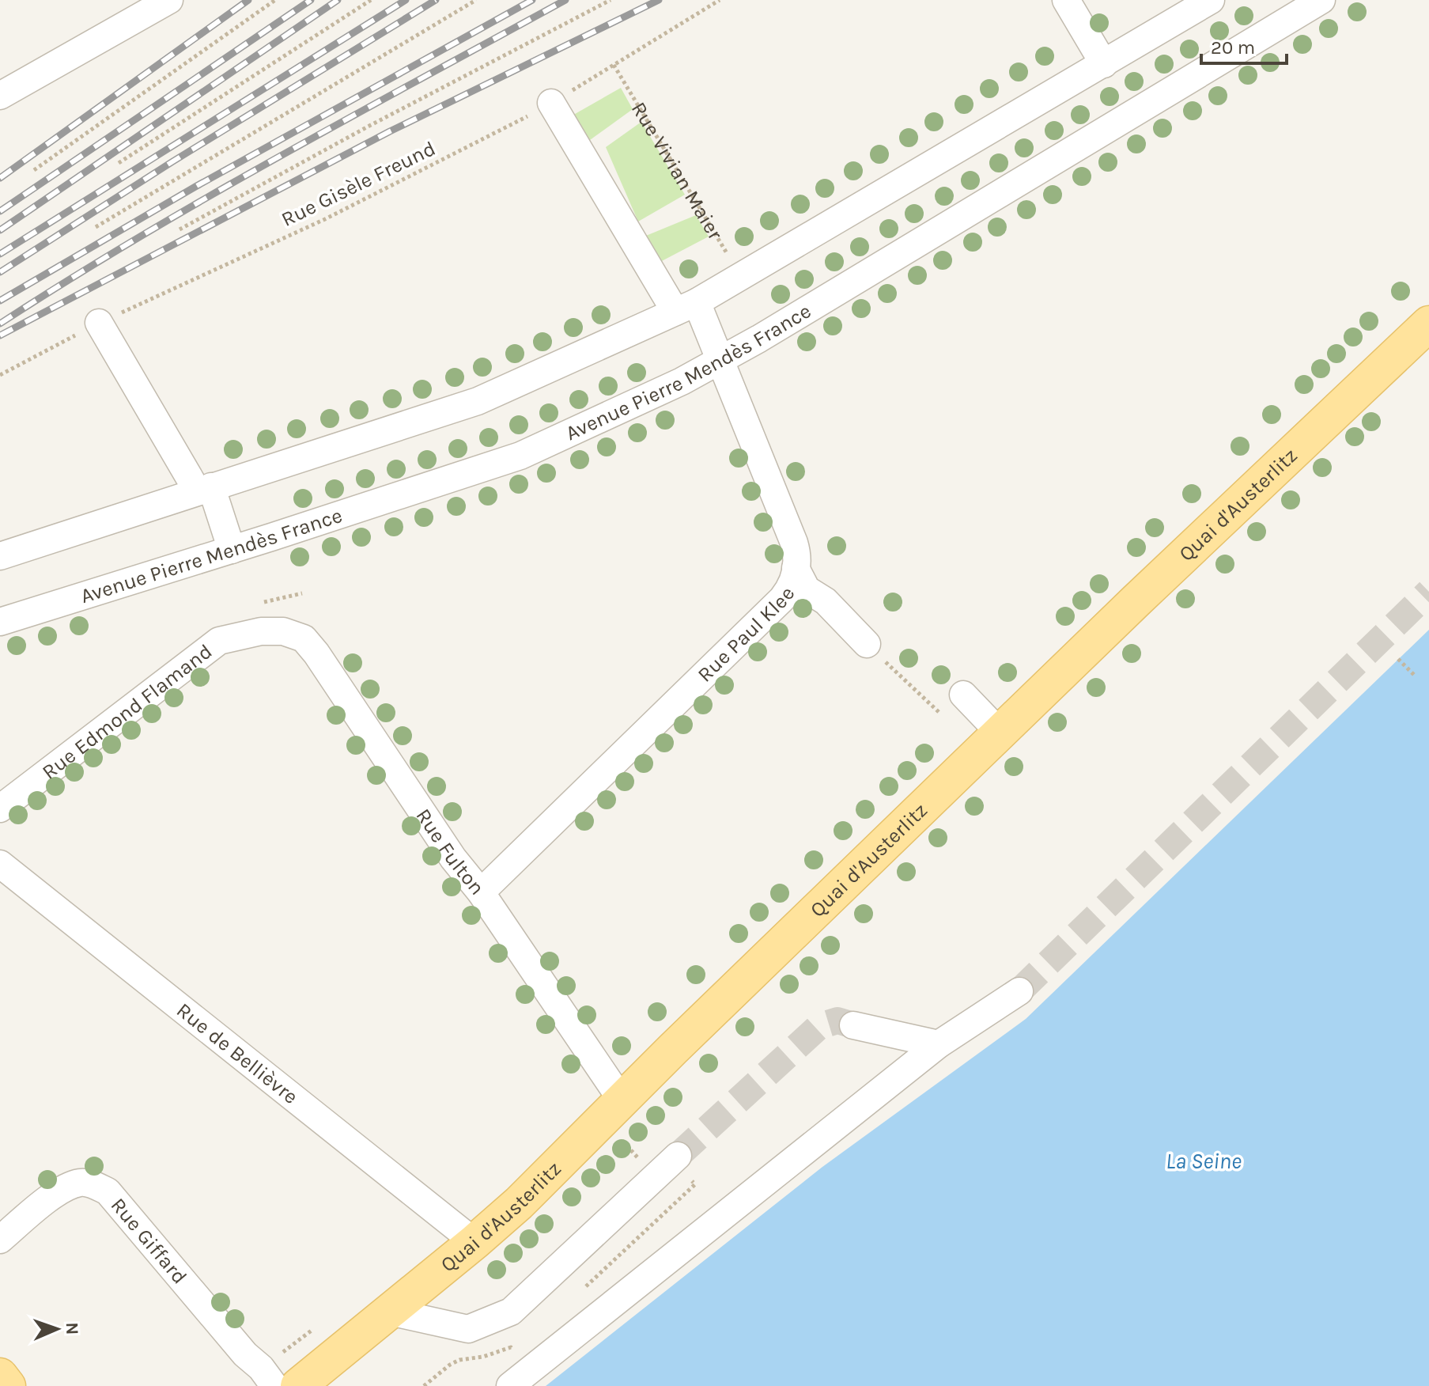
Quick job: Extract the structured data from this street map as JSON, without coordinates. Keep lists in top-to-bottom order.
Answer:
{
  "streets": {
    "main road": ["Quai d'Austerlitz"],
    "street": [
      "Avenue Pierre Mendès France",
      "Rue Paul Klee",
      "Rue Edmond Flamand",
      "Rue Fulton",
      "Rue de Bellièvre",
      "Rue Giffard"
    ],
    "path": ["Rue Vivian Maier", "Rue Gisèle Freund"]
  },
  "crossings": [
    ["Rue Vivian Maier", "Rue Gisèle Freund"],
    ["Avenue Pierre Mendès France", "Rue Paul Klee"],
    ["Quai d'Austerlitz", "Rue Fulton"],
    ["Quai d'Austerlitz", "Rue de Bellièvre"],
    ["Rue Paul Klee", "Rue Fulton"],
    ["Rue Edmond Flamand", "Rue Fulton"]
  ],
  "water": ["La Seine"],
  "scale_bar": "20 m",
  "north": "right"
}
